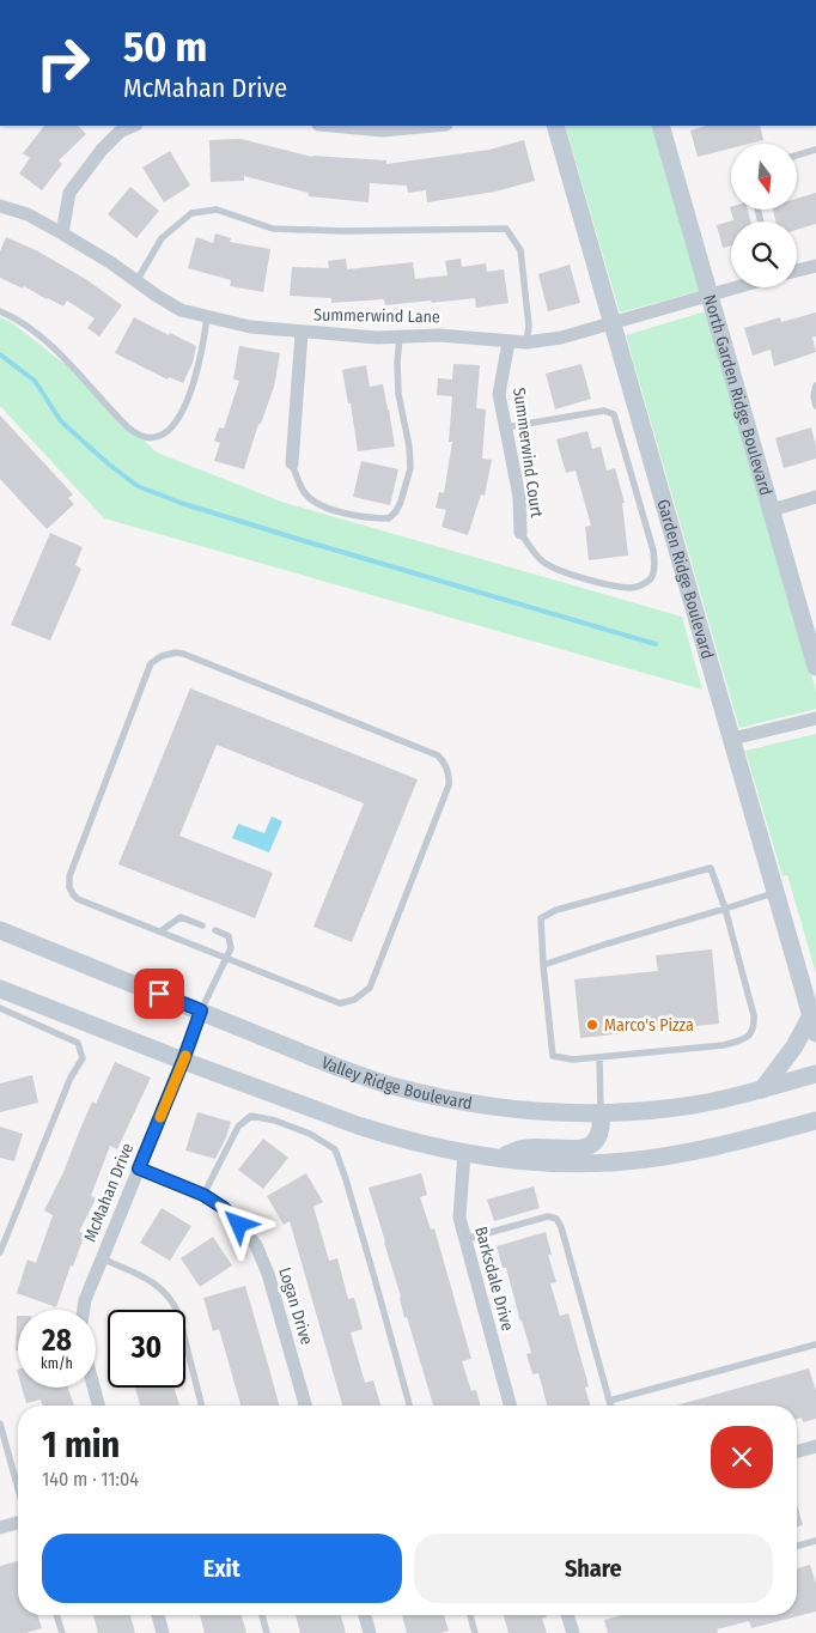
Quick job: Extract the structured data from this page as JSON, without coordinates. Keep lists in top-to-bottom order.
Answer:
{
  "streets": {
    "main road": ["North Garden Ridge Boulevard", "Garden Ridge Boulevard", "Valley Ridge Boulevard"],
    "street": [
      "Summerwind Lane",
      "Summerwind Court",
      "McMahan Drive",
      "Barksdale Drive",
      "Logan Drive"
    ]
  },
  "crossings": [
    ["Summerwind Lane", "North Garden Ridge Boulevard"],
    ["Summerwind Lane", "Summerwind Court"],
    ["Summerwind Lane", "Garden Ridge Boulevard"],
    ["Valley Ridge Boulevard", "McMahan Drive"],
    ["McMahan Drive", "Logan Drive"]
  ],
  "places": ["Marco's Pizza"],
  "north": "bottom",
  "page": {
    "turn": ["50 m", "McMahan Drive"],
    "speed": "28 km/h",
    "limit": "30",
    "heading": ["1 min", "140 m · 11:04"],
    "buttons": ["Exit", "Share"]
  }
}
